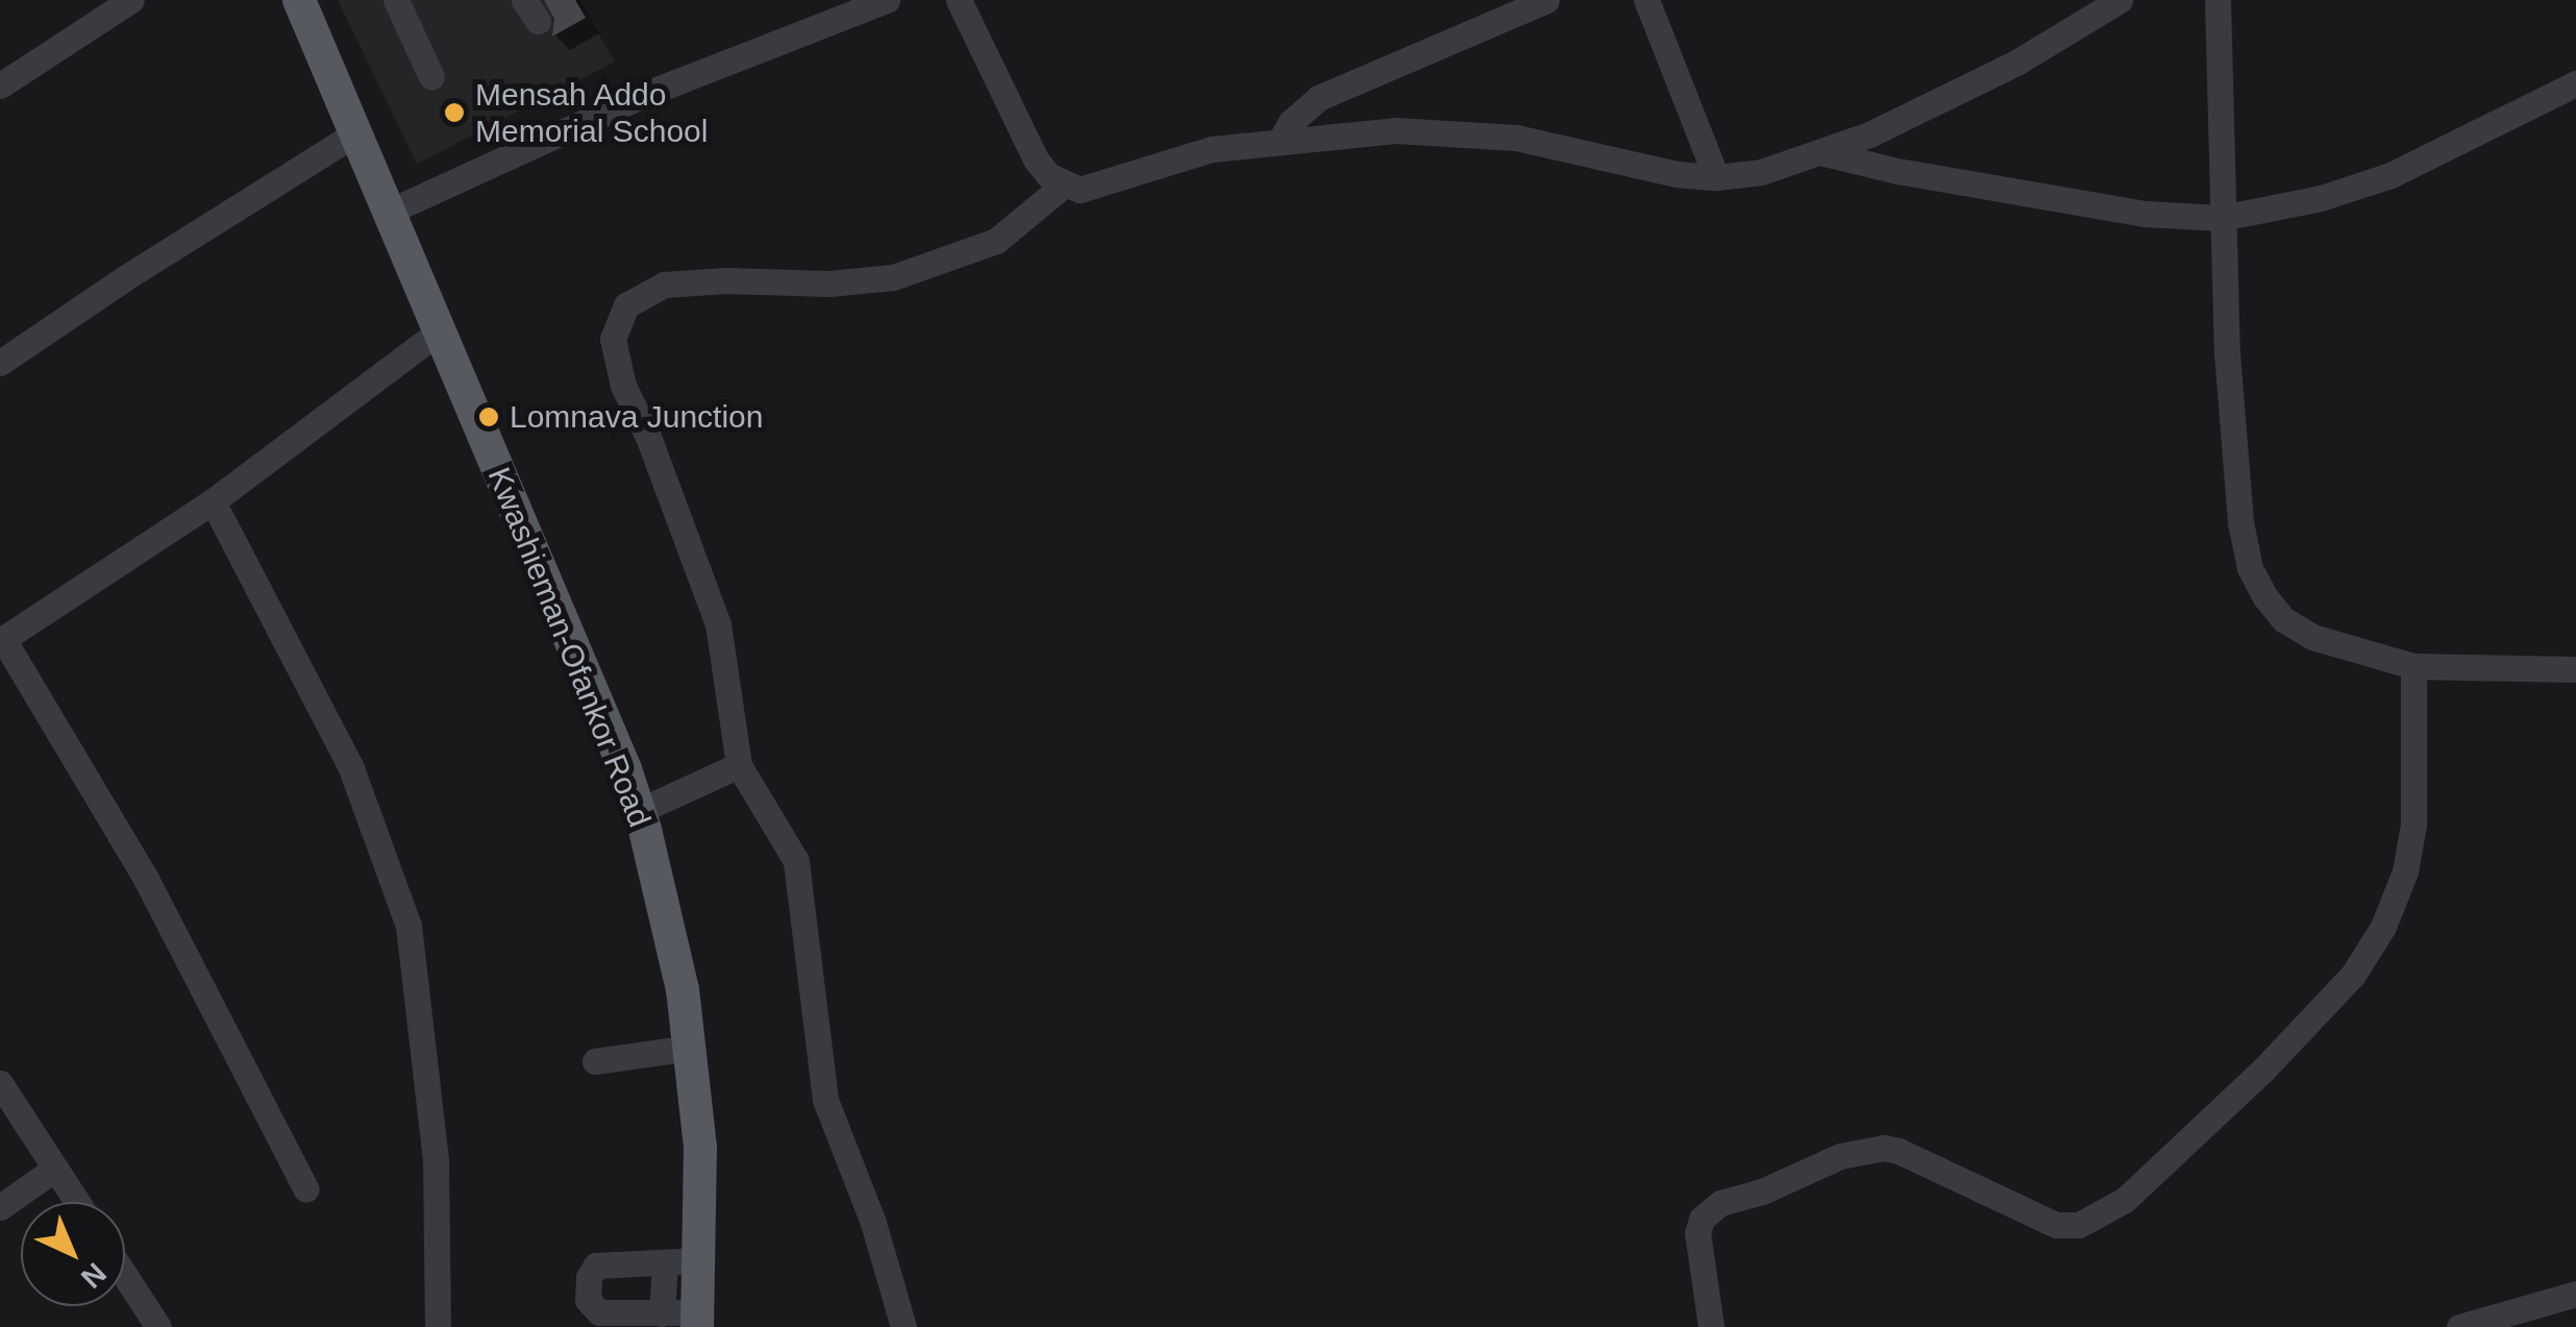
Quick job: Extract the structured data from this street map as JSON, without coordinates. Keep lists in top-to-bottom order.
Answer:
{
  "streets": {
    "main road": ["Kwashieman-Ofankor Road"]
  },
  "places": ["Mensah Addo Memorial School", "Lomnava Junction"],
  "north": "bottom right"
}
